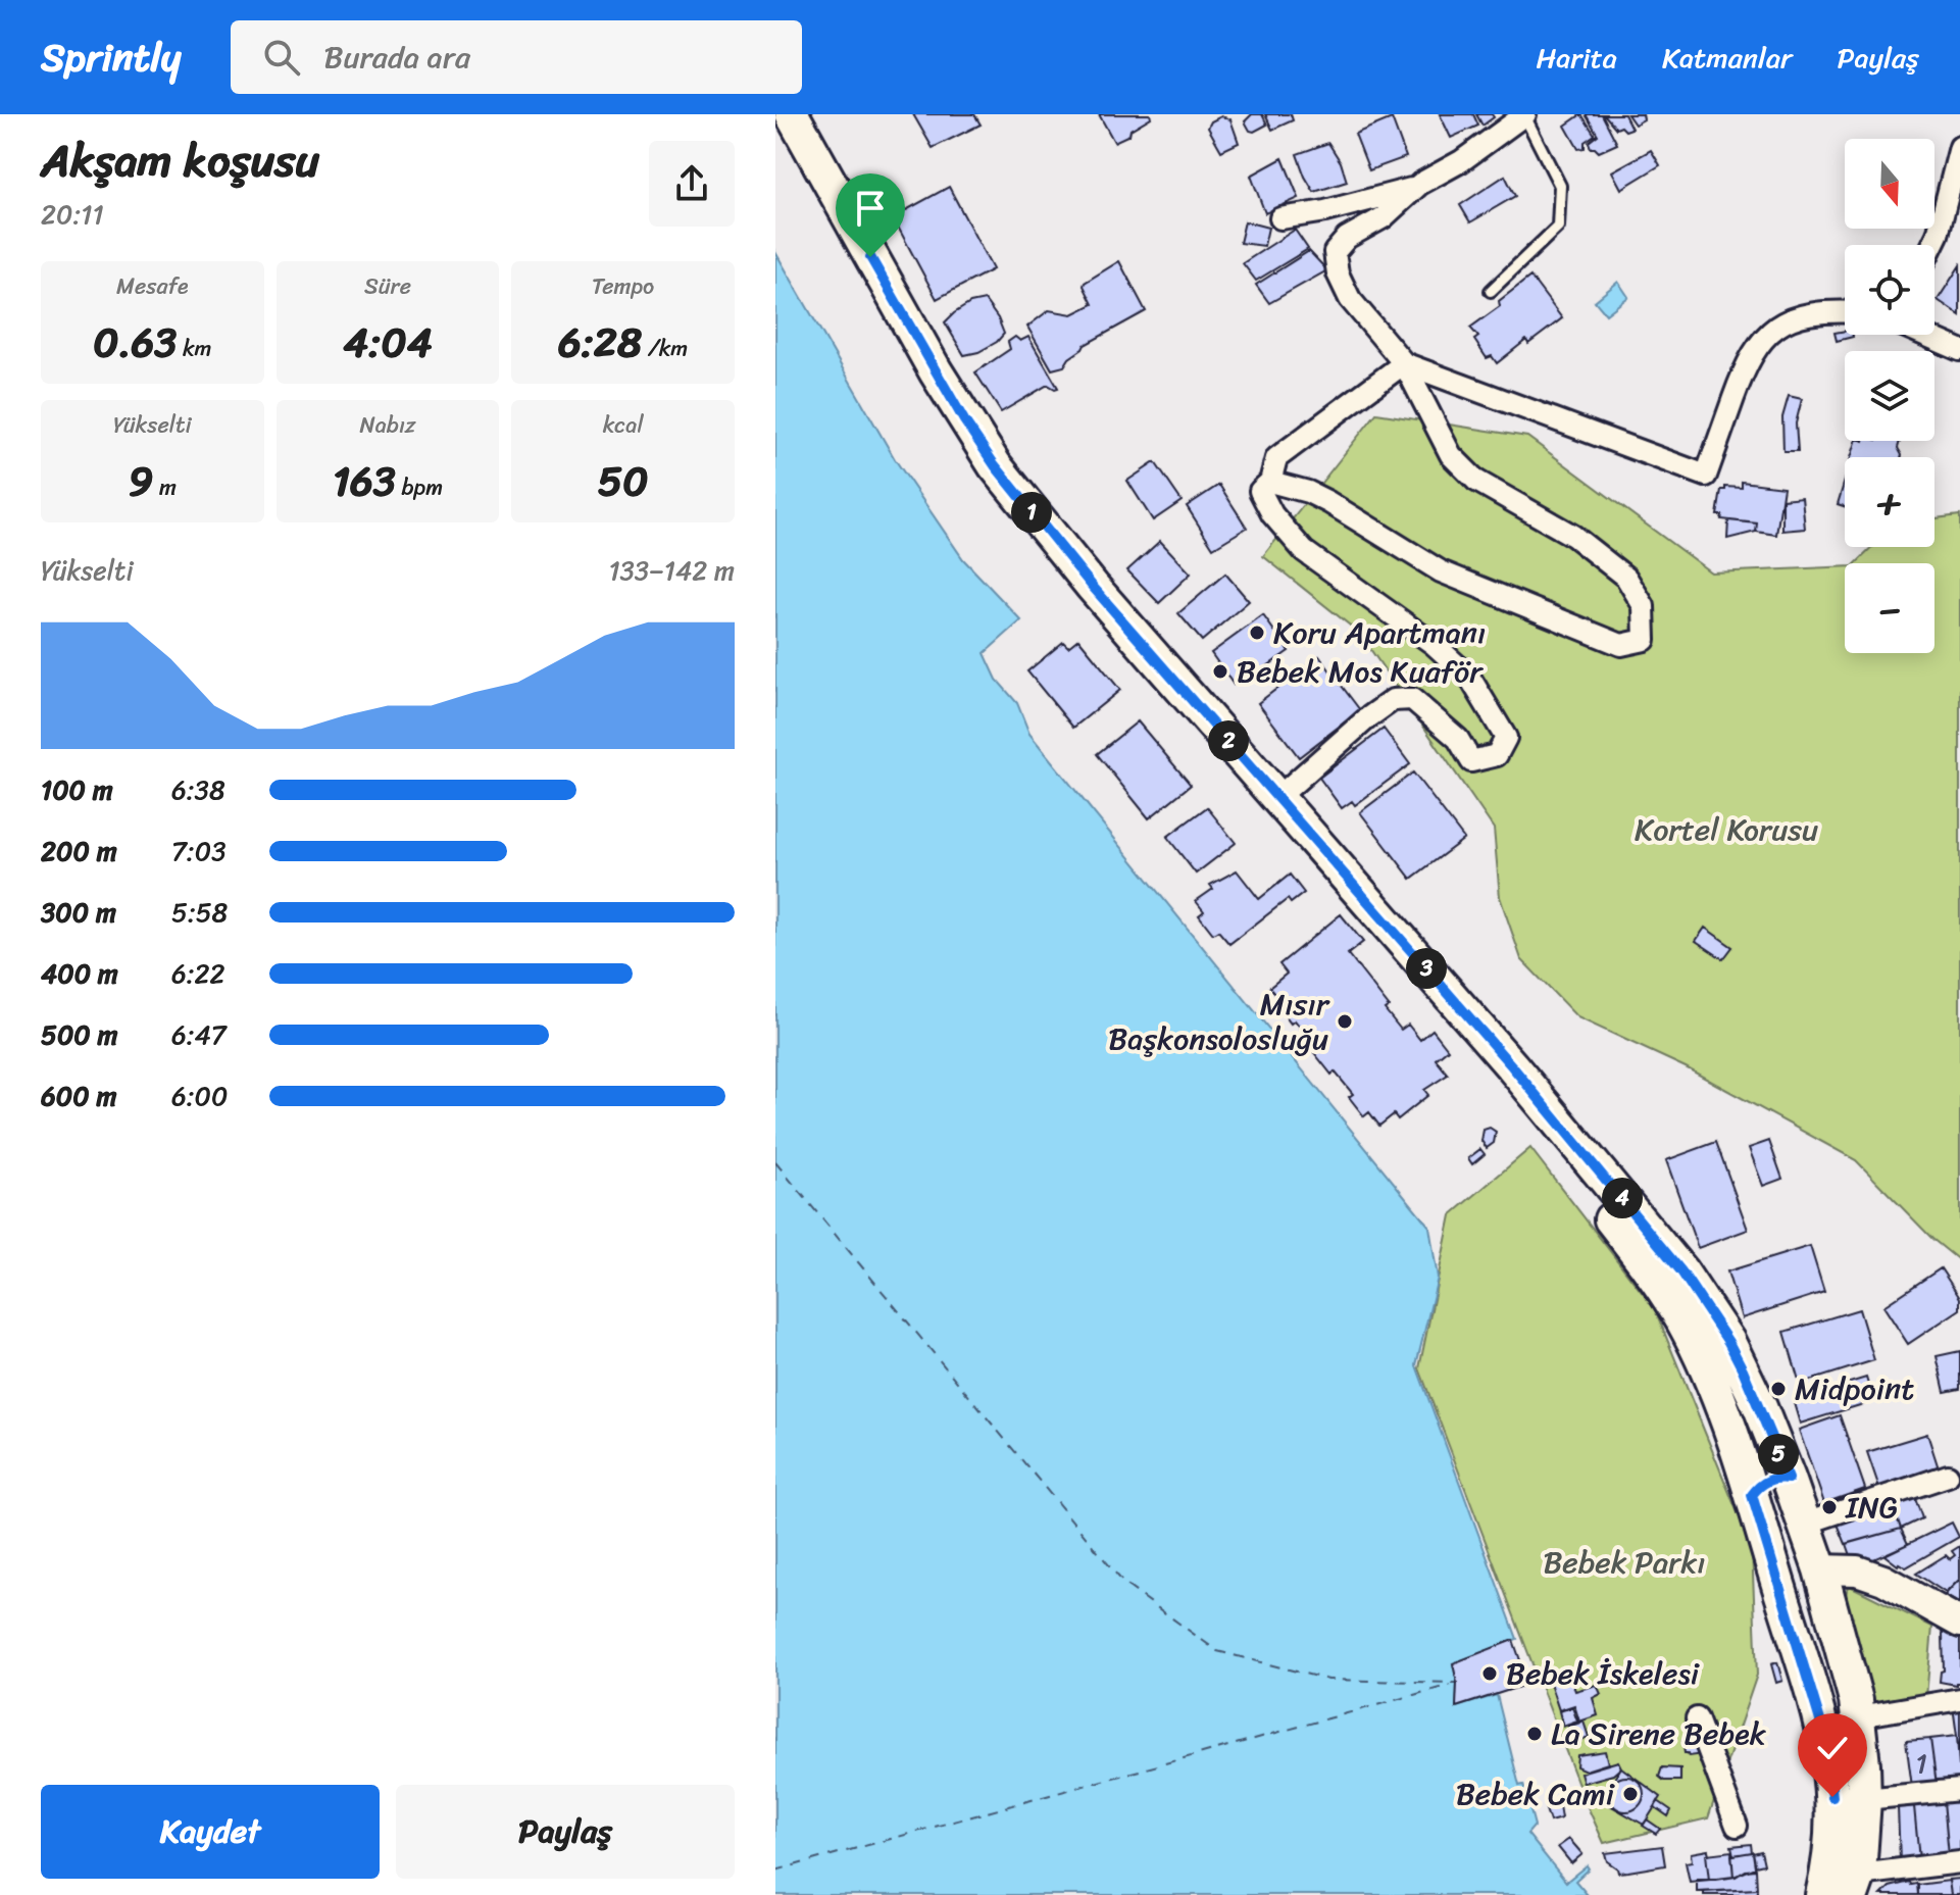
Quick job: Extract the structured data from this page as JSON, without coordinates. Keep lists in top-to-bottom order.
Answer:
{
  "parks": ["Kortel Korusu", "Bebek Parkı"],
  "places": [
    "Koru Apartmanı",
    "Bebek Mos Kuaför",
    "Mısır Başkonsolosluğu",
    "Midpoint",
    "ING",
    "Bebek İskelesi",
    "La Sirene Bebek",
    "Bebek Cami"
  ],
  "house_numbers": ["1"],
  "north": "bottom",
  "page": {
    "header": "Sprintly",
    "search": "Burada ara",
    "nav": ["Harita", "Katmanlar", "Paylaş"],
    "heading": ["Akşam koşusu", "20:11"],
    "map_buttons": ["+", "−"],
    "stats": [
      ["Mesafe", "0.63 km"],
      ["Süre", "4:04"],
      ["Tempo", "6:28 /km"],
      ["Yükselti", "9 m"],
      ["Nabız", "163 bpm"],
      ["kcal", "50"]
    ],
    "pins": [
      "1",
      "2",
      "3",
      "4",
      "5"
    ],
    "chart": ["Yükselti", "133–142 m"],
    "list": [
      {
        "name": "100 m",
        "note": "6:38"
      },
      {
        "name": "200 m",
        "note": "7:03"
      },
      {
        "name": "300 m",
        "note": "5:58"
      },
      {
        "name": "400 m",
        "note": "6:22"
      },
      {
        "name": "500 m",
        "note": "6:47"
      },
      {
        "name": "600 m",
        "note": "6:00"
      }
    ],
    "buttons": ["Kaydet", "Paylaş"]
  }
}
